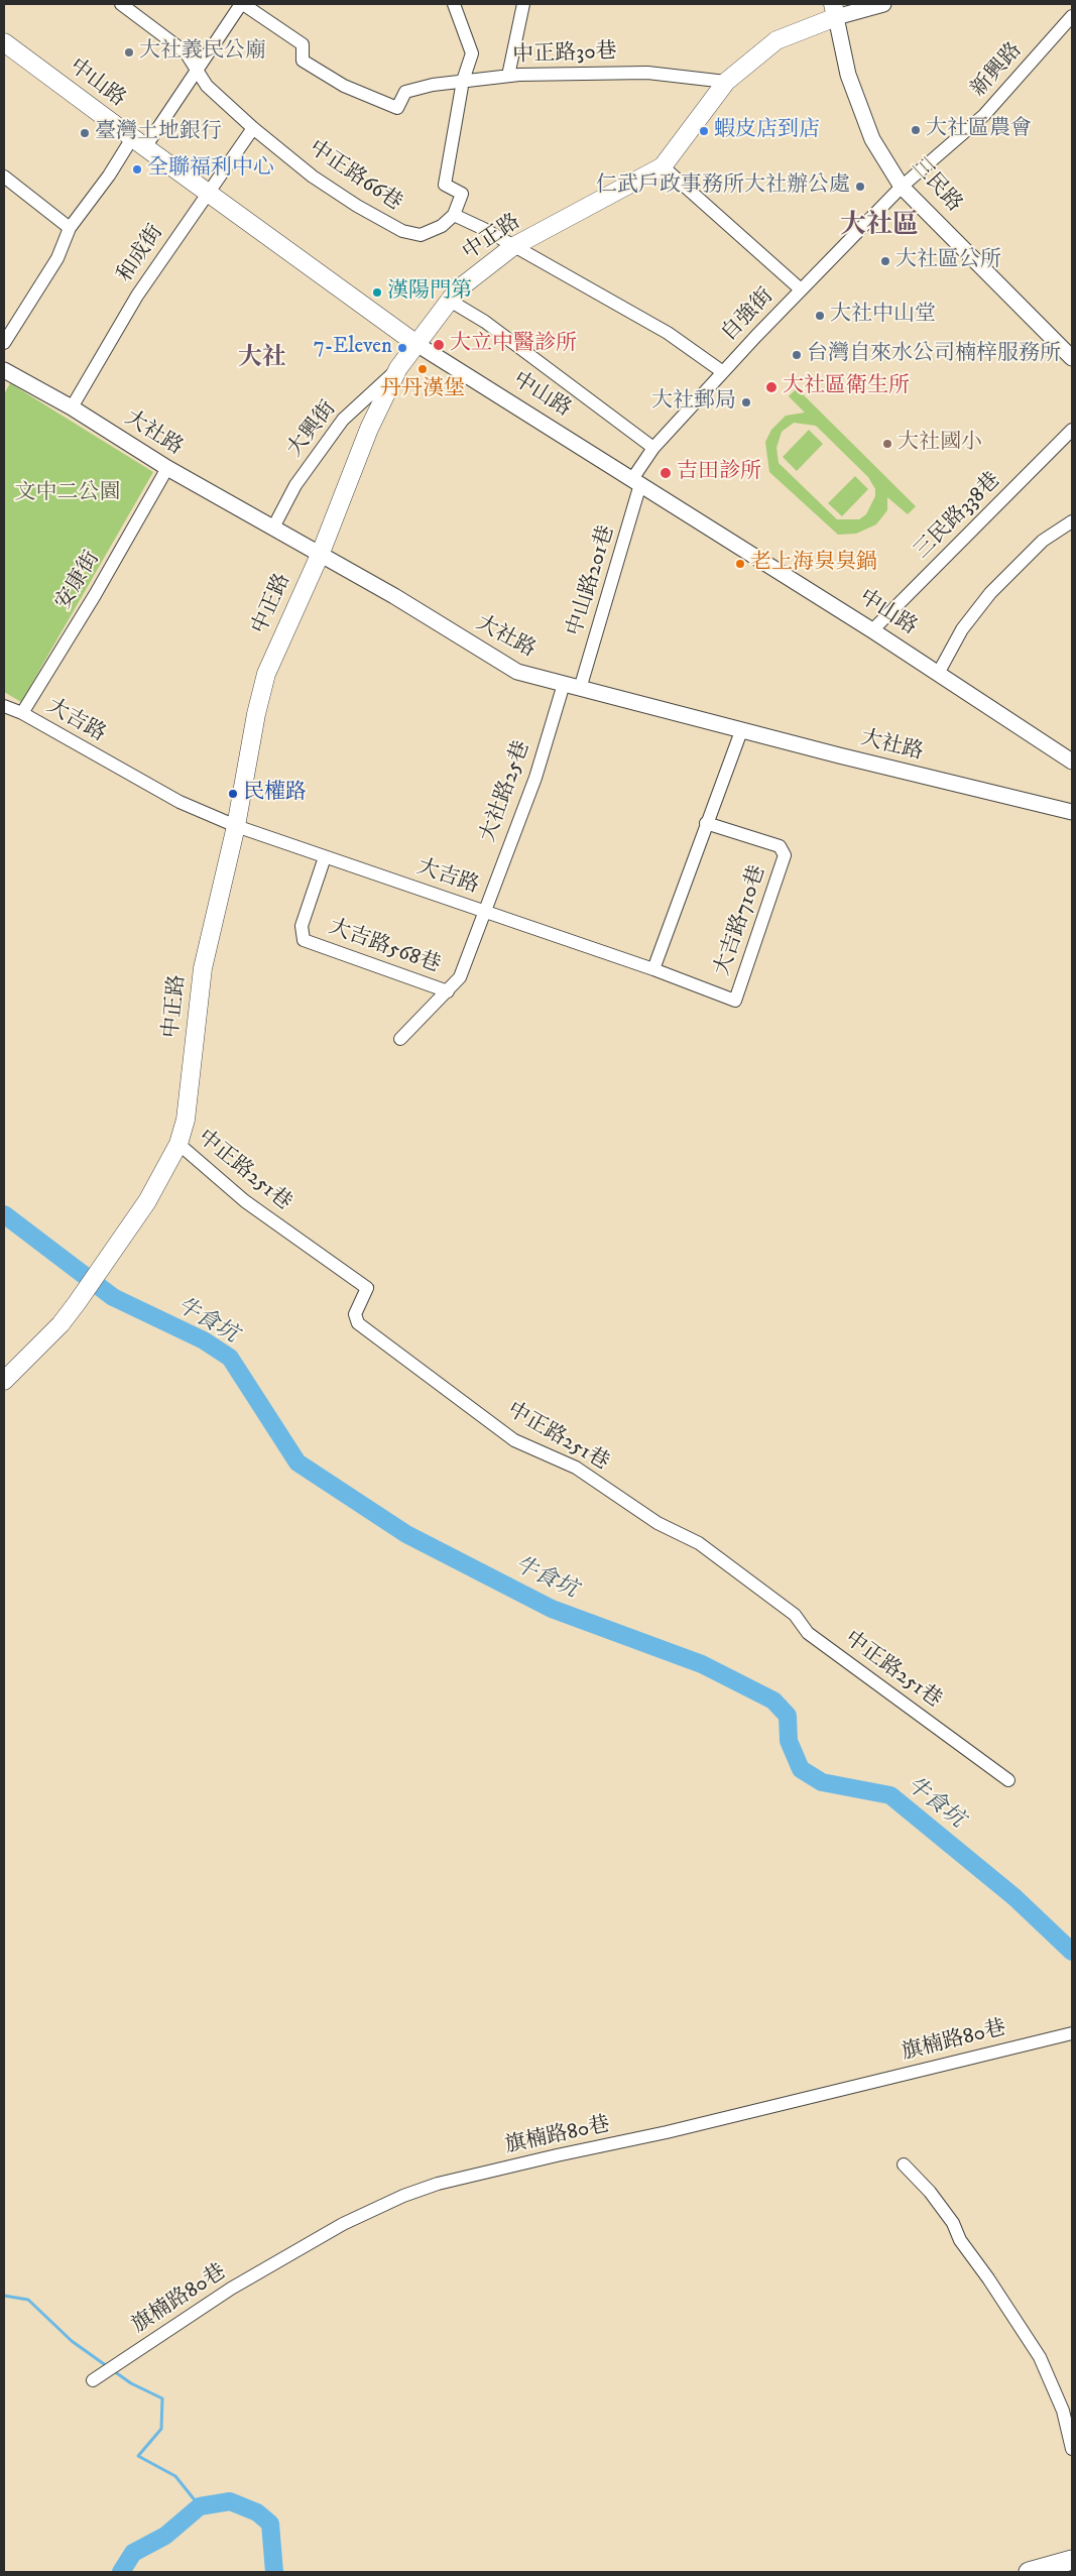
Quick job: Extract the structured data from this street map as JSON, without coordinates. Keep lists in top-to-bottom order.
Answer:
{
  "streets": {
    "main road": ["中山路", "中正路"],
    "street": [
      "中正路30巷",
      "新興路",
      "中正路66巷",
      "三民路",
      "和成街",
      "自強街",
      "大興街",
      "大社路",
      "三民路338巷",
      "安康街",
      "中山路201巷",
      "大吉路",
      "大社路25巷",
      "大吉路710巷",
      "大吉路568巷",
      "中正路251巷",
      "旗楠路80巷"
    ]
  },
  "crossings": [
    ["中正路30巷", "中正路"],
    ["新興路", "三民路"],
    ["新興路", "自強街"],
    ["中山路", "中正路"],
    ["中山路", "和成街"],
    ["中山路", "自強街"],
    ["中山路", "三民路338巷"],
    ["中山路", "中山路201巷"],
    ["中正路66巷", "和成街"],
    ["三民路", "中正路"],
    ["三民路", "自強街"],
    ["中正路", "大興街"],
    ["中正路", "大社路"],
    ["中正路", "大吉路"],
    ["中正路", "中正路251巷"],
    ["和成街", "大社路"],
    ["自強街", "中山路201巷"],
    ["大興街", "大社路"],
    ["大社路", "安康街"],
    ["大社路", "中山路201巷"],
    ["大社路", "大社路25巷"],
    ["安康街", "大吉路"],
    ["大吉路", "大社路25巷"],
    ["大吉路", "大吉路710巷"],
    ["大吉路", "大吉路568巷"],
    ["大社路25巷", "大吉路568巷"]
  ],
  "districts": ["大社區", "大社"],
  "water": ["牛食坑"],
  "parks": ["文中二公園"],
  "places": [
    "大社義民公廟",
    "大社區農會",
    "蝦皮店到店",
    "臺灣土地銀行",
    "全聯福利中心",
    "仁武戶政事務所大社辦公處",
    "大社區公所",
    "漢陽門第",
    "大社中山堂",
    "大立中醫診所",
    "7-Eleven",
    "台灣自來水公司楠梓服務所",
    "丹丹漢堡",
    "大社區衛生所",
    "大社郵局",
    "大社國小",
    "吉田診所",
    "老上海臭臭鍋",
    "民權路"
  ]
}
